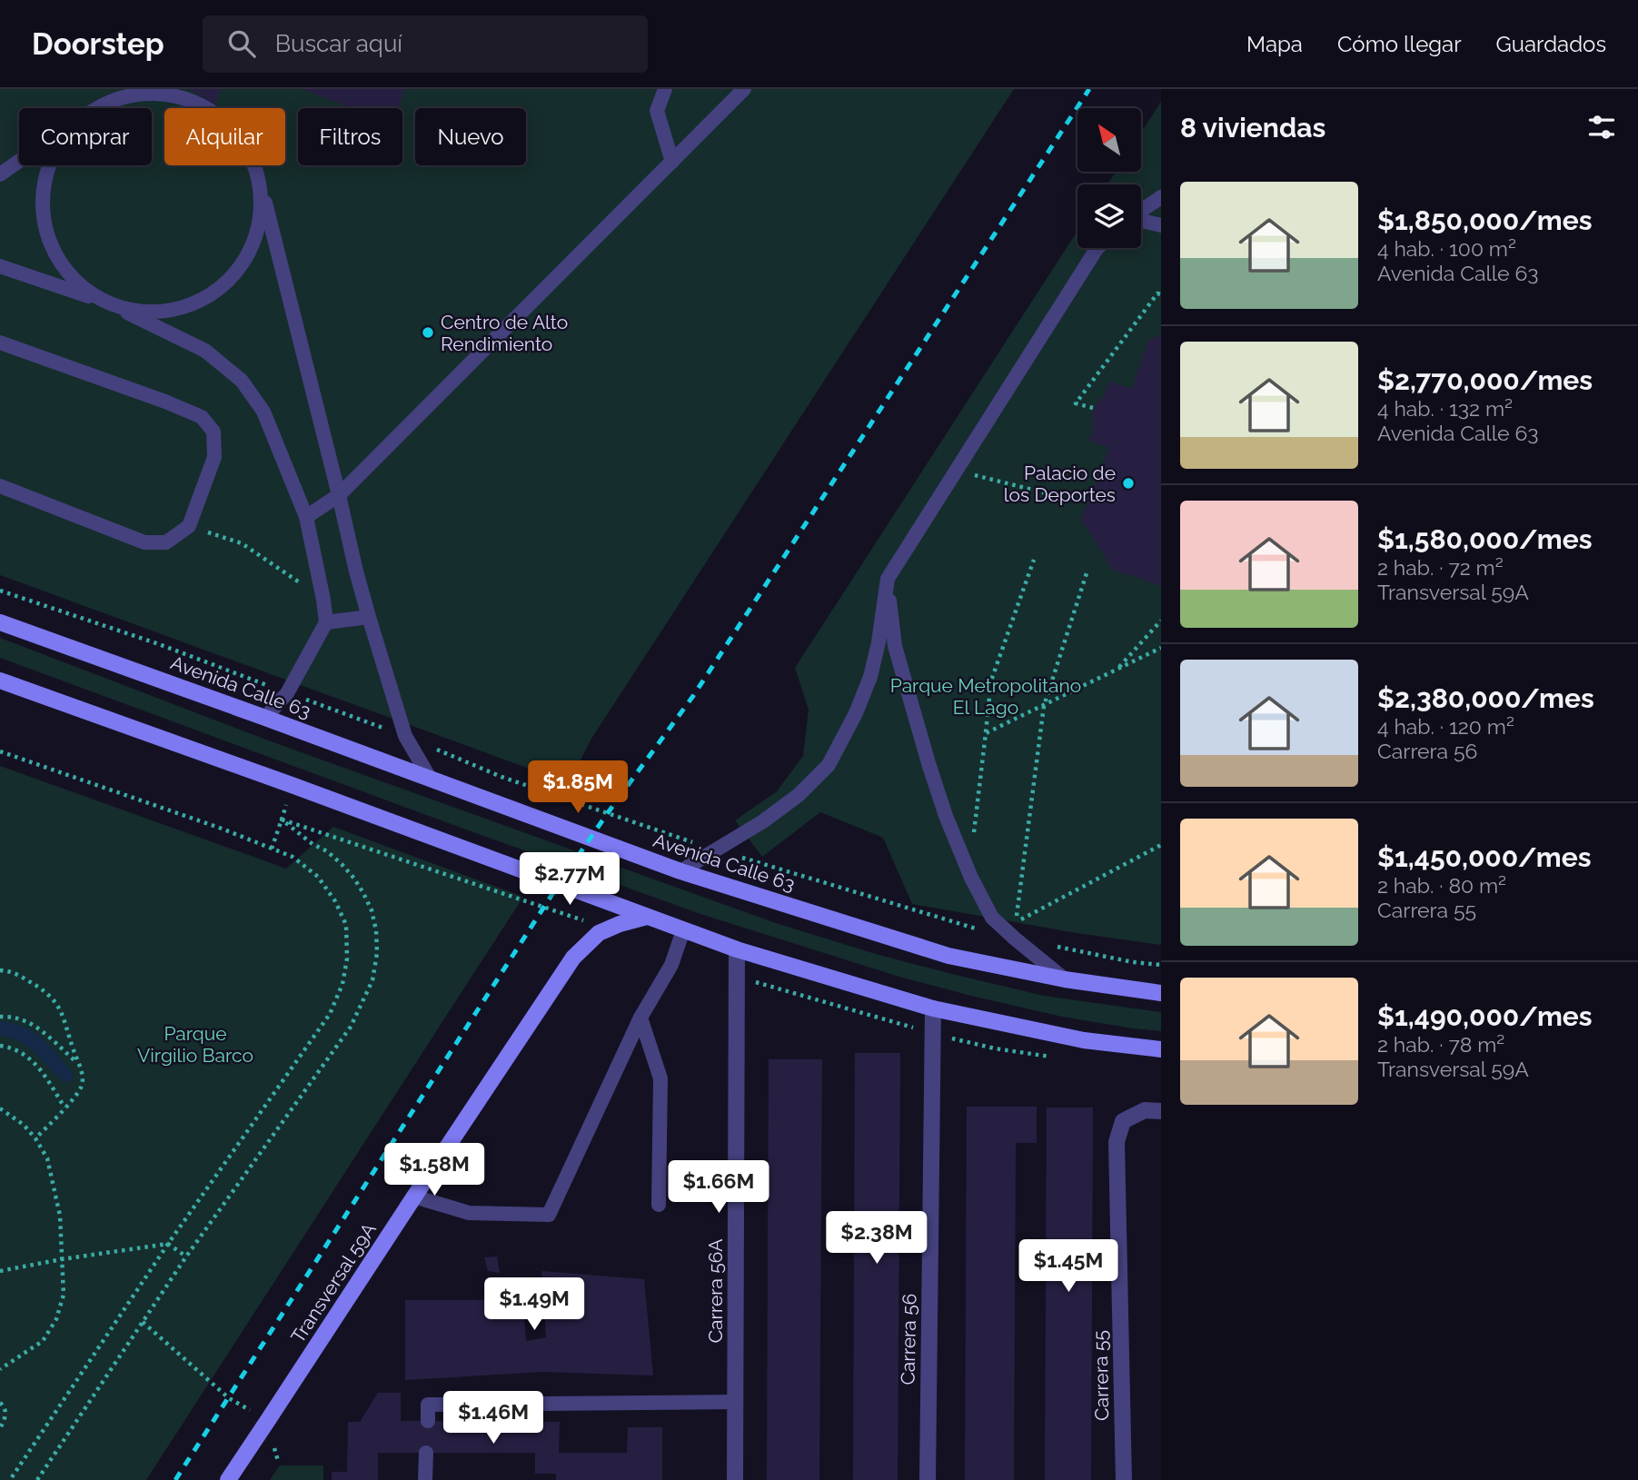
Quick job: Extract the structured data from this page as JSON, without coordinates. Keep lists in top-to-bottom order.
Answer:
{
  "streets": {
    "main road": ["Avenida Calle 63", "Transversal 59A"],
    "street": ["Carrera 56A", "Carrera 56", "Carrera 55"]
  },
  "parks": ["Parque Metropolitano El Lago", "Parque Virgilio Barco"],
  "places": ["Centro de Alto Rendimiento", "Palacio de los Deportes"],
  "north": "top left",
  "page": {
    "header": "Doorstep",
    "search": "Buscar aquí",
    "nav": ["Mapa", "Cómo llegar", "Guardados"],
    "heading": "8 viviendas",
    "chip": [
      "Comprar",
      "Alquilar",
      "Filtros",
      "Nuevo"
    ],
    "list": [
      {
        "name": "$1,850,000/mes",
        "note": "4 hab. · 100 m² · Avenida Calle 63"
      },
      {
        "name": "$2,770,000/mes",
        "note": "4 hab. · 132 m² · Avenida Calle 63"
      },
      {
        "name": "$1,580,000/mes",
        "note": "2 hab. · 72 m² · Transversal 59A"
      },
      {
        "name": "$2,380,000/mes",
        "note": "4 hab. · 120 m² · Carrera 56"
      },
      {
        "name": "$1,450,000/mes",
        "note": "2 hab. · 80 m² · Carrera 55"
      },
      {
        "name": "$1,490,000/mes",
        "note": "2 hab. · 78 m² · Transversal 59A"
      }
    ],
    "price": [
      "$1.85M",
      "$2.77M",
      "$1.58M",
      "$1.66M",
      "$2.38M",
      "$1.45M",
      "$1.49M",
      "$1.46M"
    ]
  }
}
